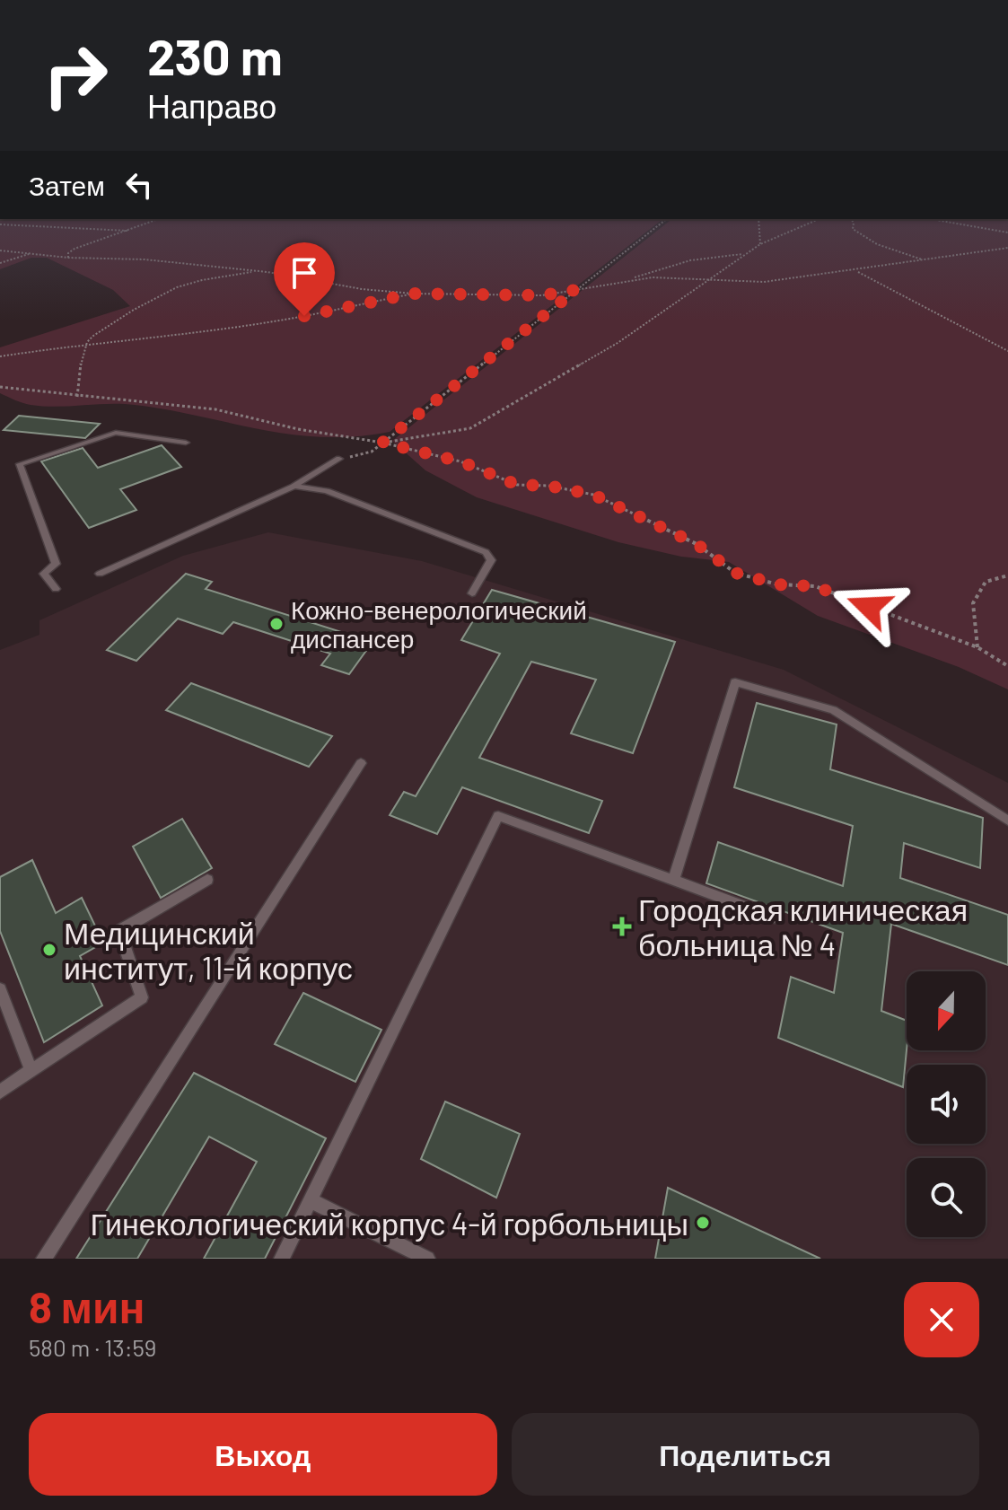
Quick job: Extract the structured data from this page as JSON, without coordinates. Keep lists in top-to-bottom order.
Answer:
{
  "places": {
    "other": ["Кожно-венерологический диспансер", "Медицинский институт, 11-й корпус", "Гинекологический корпус 4-й горбольницы"],
    "health": ["Городская клиническая больница № 4"]
  },
  "north": "bottom",
  "page": {
    "turn": ["230 m", "Направо"],
    "then": "Затем",
    "heading": ["8 мин", "580 m · 13:59"],
    "buttons": ["Выход", "Поделиться"]
  }
}
